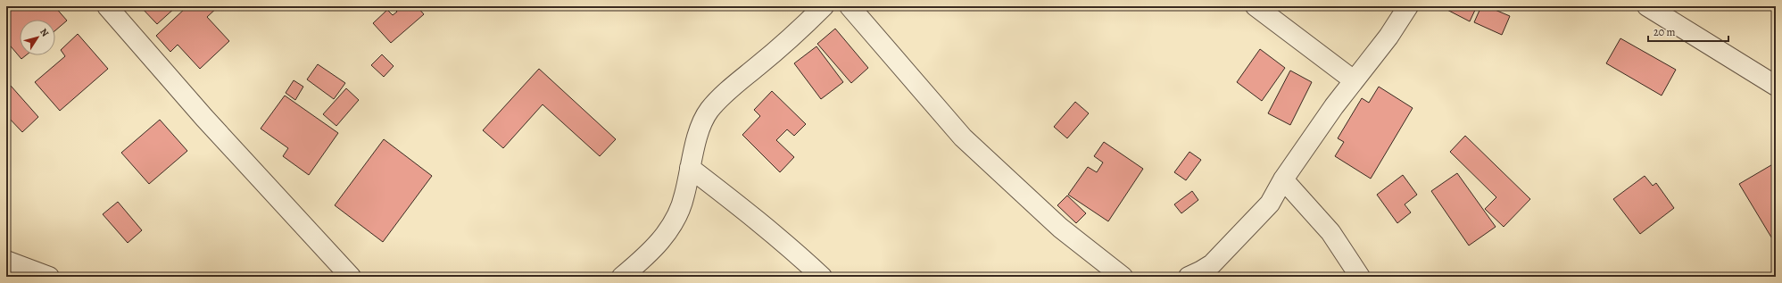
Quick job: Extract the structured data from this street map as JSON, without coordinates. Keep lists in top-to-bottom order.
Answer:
{
  "scale_bar": "20 m",
  "north": "top right"
}
